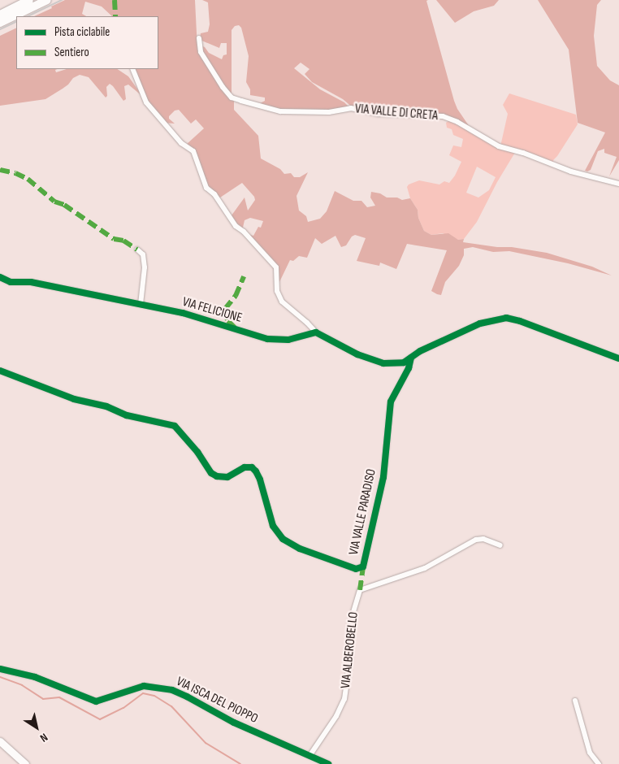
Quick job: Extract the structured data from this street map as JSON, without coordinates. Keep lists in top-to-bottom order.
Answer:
{
  "streets": {
    "street": [
      "VIA VALLE DI CRETA",
      "VIA FELICIONE",
      "VIA VALLE PARADISO",
      "VIA ALBEROBELLO",
      "VIA ISCA DEL PIOPPO"
    ]
  },
  "crossings": [
    ["VIA ALBEROBELLO", "VIA ISCA DEL PIOPPO"]
  ],
  "legend": ["Pista ciclabile", "Sentiero"],
  "north": "bottom right"
}
